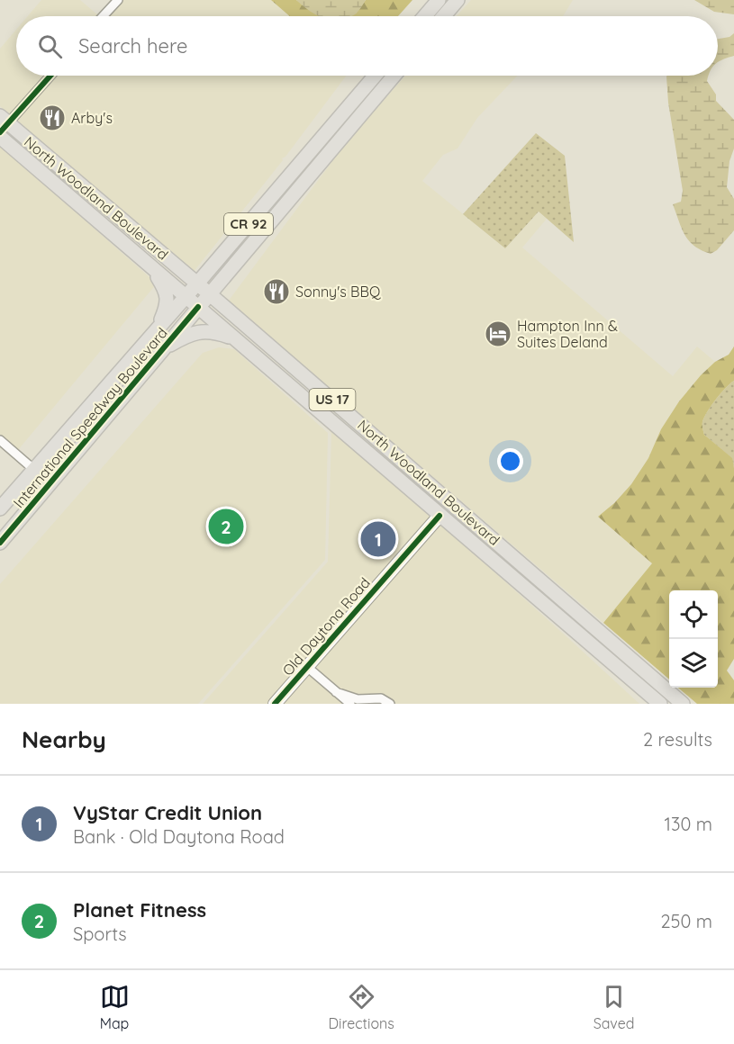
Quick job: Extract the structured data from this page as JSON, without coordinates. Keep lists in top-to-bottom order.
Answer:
{
  "streets": {
    "main road": [
      "North Woodland Boulevard",
      "CR 92",
      "US 17",
      "International Speedway Boulevard"
    ],
    "street": ["Old Daytona Road"]
  },
  "crossings": [
    ["North Woodland Boulevard", "International Speedway Boulevard"],
    ["North Woodland Boulevard", "Old Daytona Road"]
  ],
  "places": {
    "restaurant": ["Arby's", "Sonny's BBQ"],
    "hotel": ["Hampton Inn & Suites Deland"]
  },
  "page": {
    "search": "Search here",
    "pins": ["2", "1"],
    "heading": ["Nearby", "2 results"],
    "list": [
      {
        "mark": "1",
        "name": "VyStar Credit Union",
        "note": "Bank · Old Daytona Road",
        "value": "130 m"
      },
      {
        "mark": "2",
        "name": "Planet Fitness",
        "note": "Sports",
        "value": "250 m"
      }
    ],
    "nav": ["Map", "Directions", "Saved"]
  }
}
